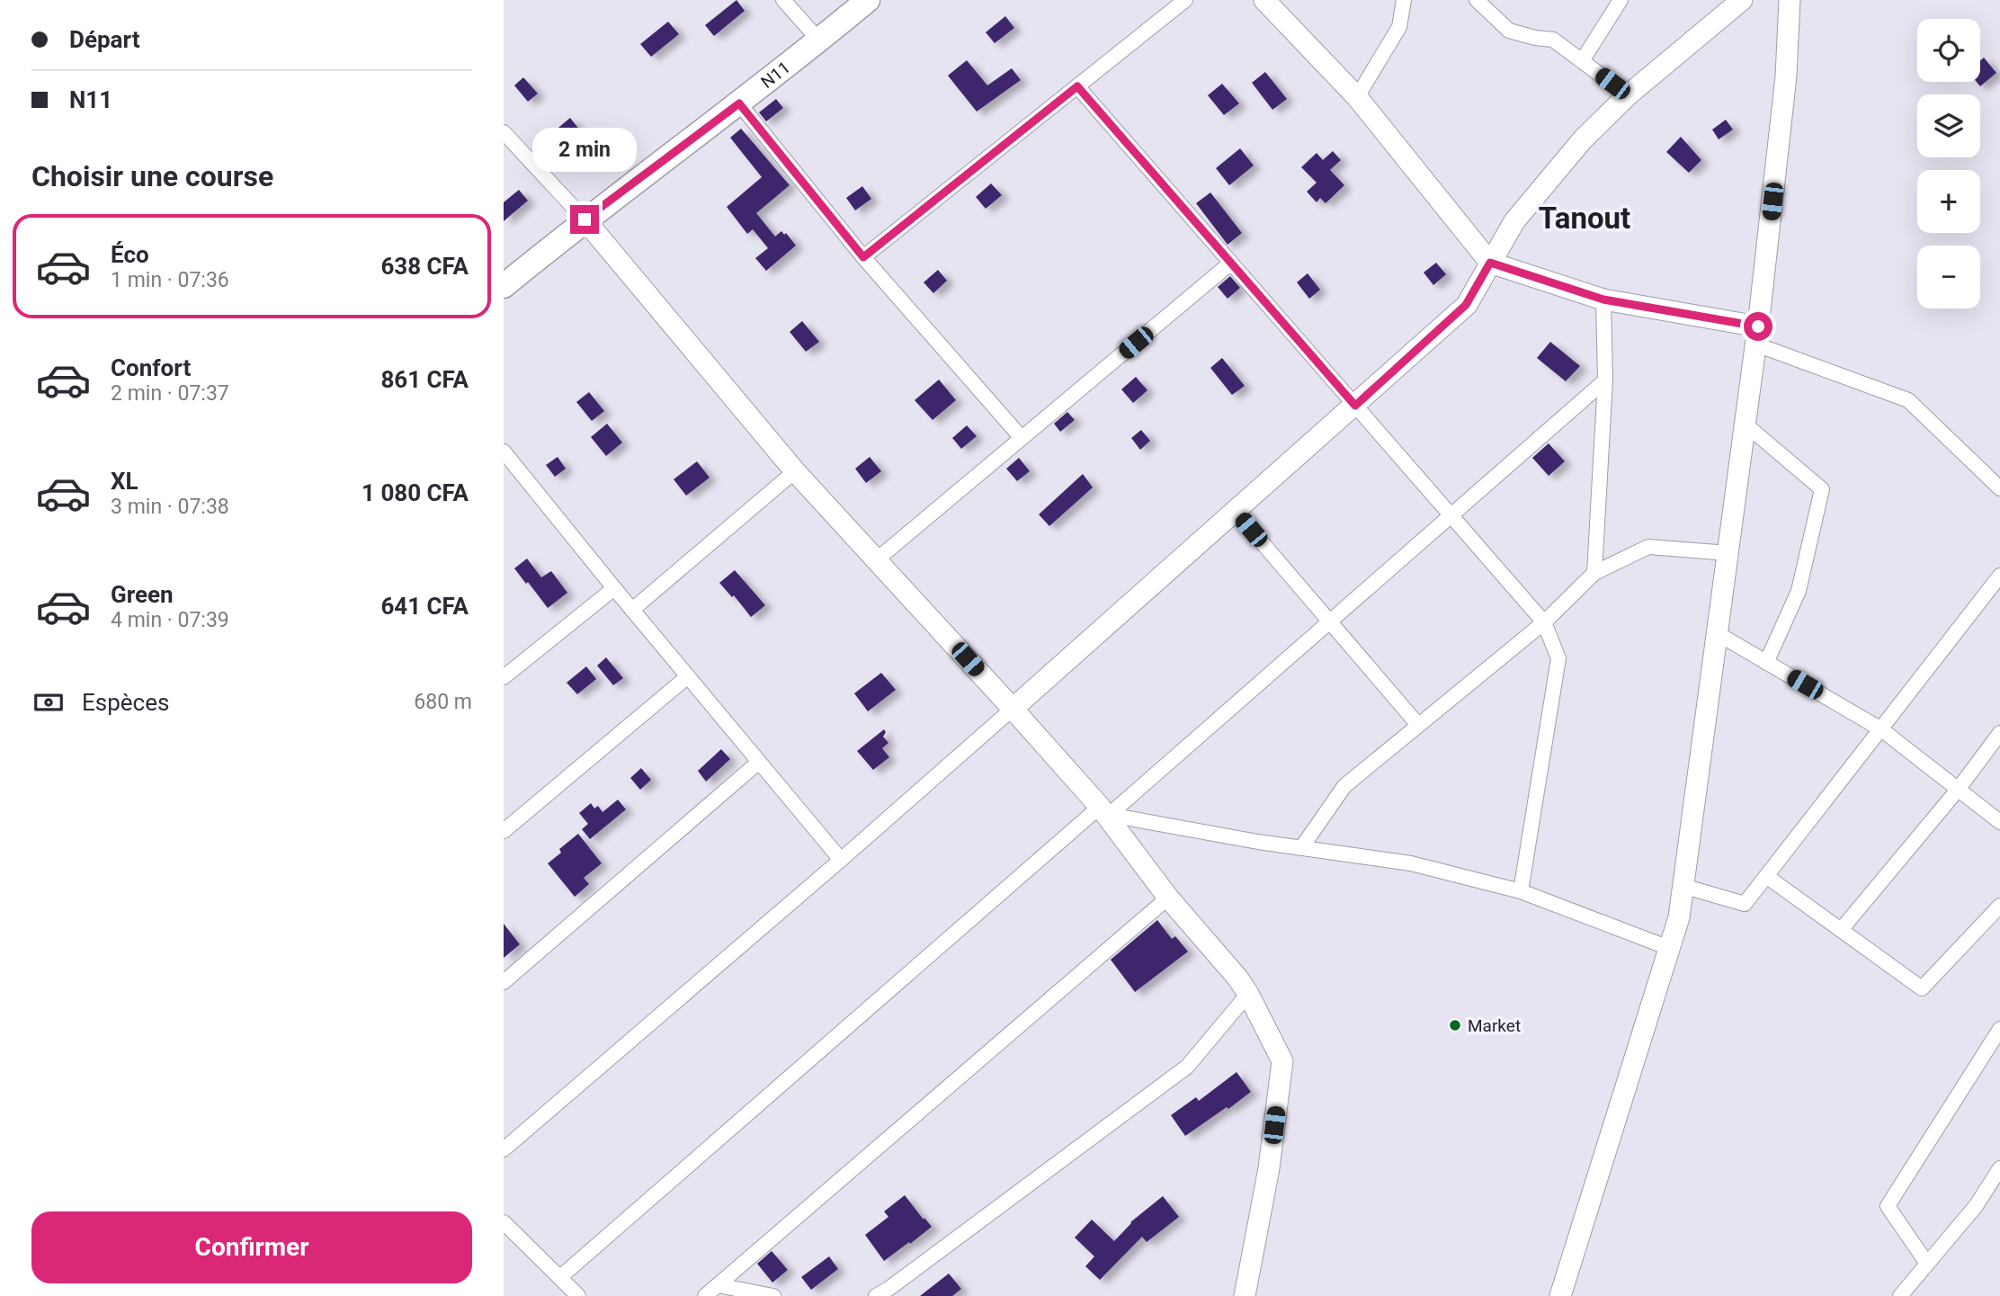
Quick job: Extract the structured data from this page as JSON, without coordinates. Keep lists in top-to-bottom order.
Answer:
{
  "streets": {
    "main road": ["N11"]
  },
  "districts": ["Tanout"],
  "places": ["Market"],
  "page": {
    "banner": ["Départ", "N11"],
    "map_buttons": ["+", "−"],
    "bubble": "2 min",
    "heading": "Choisir une course",
    "list": [
      {
        "name": "Éco",
        "note": "1 min · 07:36",
        "value": "638 CFA"
      },
      {
        "name": "Confort",
        "note": "2 min · 07:37",
        "value": "861 CFA"
      },
      {
        "name": "XL",
        "note": "3 min · 07:38",
        "value": "1 080 CFA"
      },
      {
        "name": "Green",
        "note": "4 min · 07:39",
        "value": "641 CFA"
      }
    ],
    "pay": ["Espèces", "680 m"],
    "buttons": "Confirmer"
  }
}
